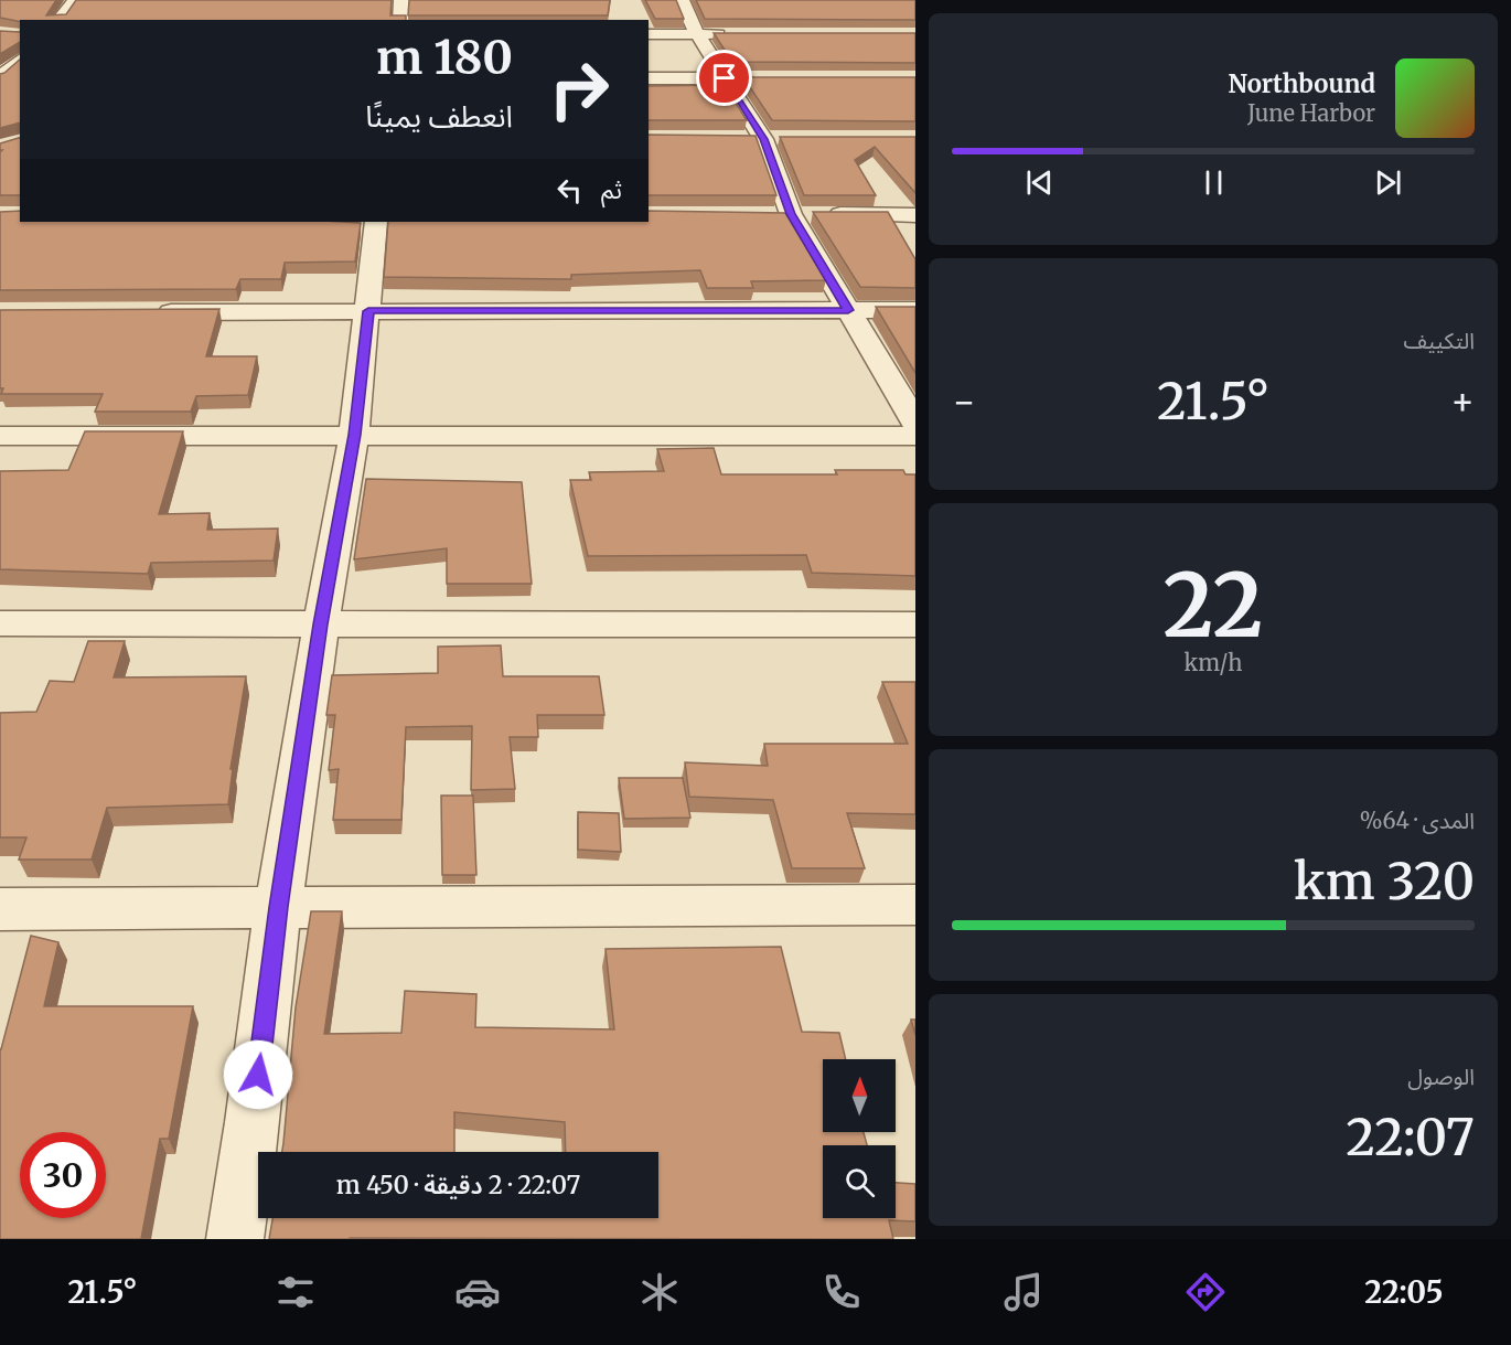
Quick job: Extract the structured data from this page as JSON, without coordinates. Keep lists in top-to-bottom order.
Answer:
{
  "north": "top",
  "page": {
    "turn": ["180 m", "انعطف يمينًا"],
    "song": ["Northbound", "June Harbor"],
    "then": "ثم",
    "tile": [
      "التكييف",
      ["22", "km/h"],
      ["المدى · 64%", "320 km"],
      ["الوصول", "22:07"]
    ],
    "heat": ["−", "21.5°", "+"],
    "limit": "30",
    "trip": "22:07 · 2 دقيقة · 450 m",
    "tabs": ["22:05", "21.5°"]
  }
}
